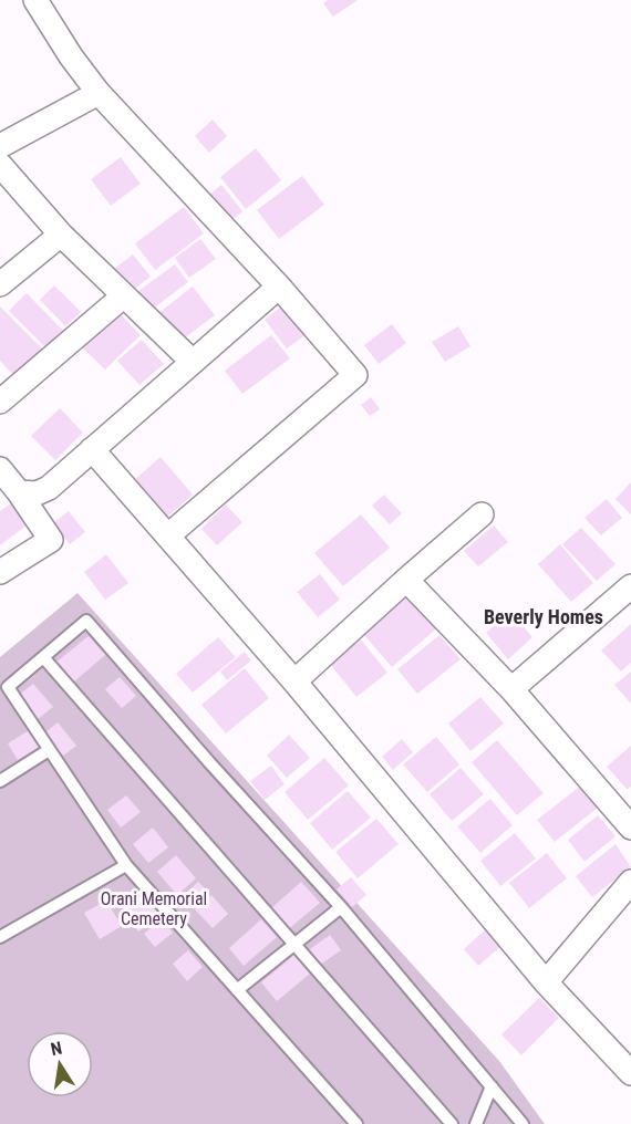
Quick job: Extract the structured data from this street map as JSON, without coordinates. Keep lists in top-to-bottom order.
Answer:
{
  "districts": ["Beverly Homes"],
  "parks": ["Orani Memorial Cemetery"],
  "north": "top"
}
